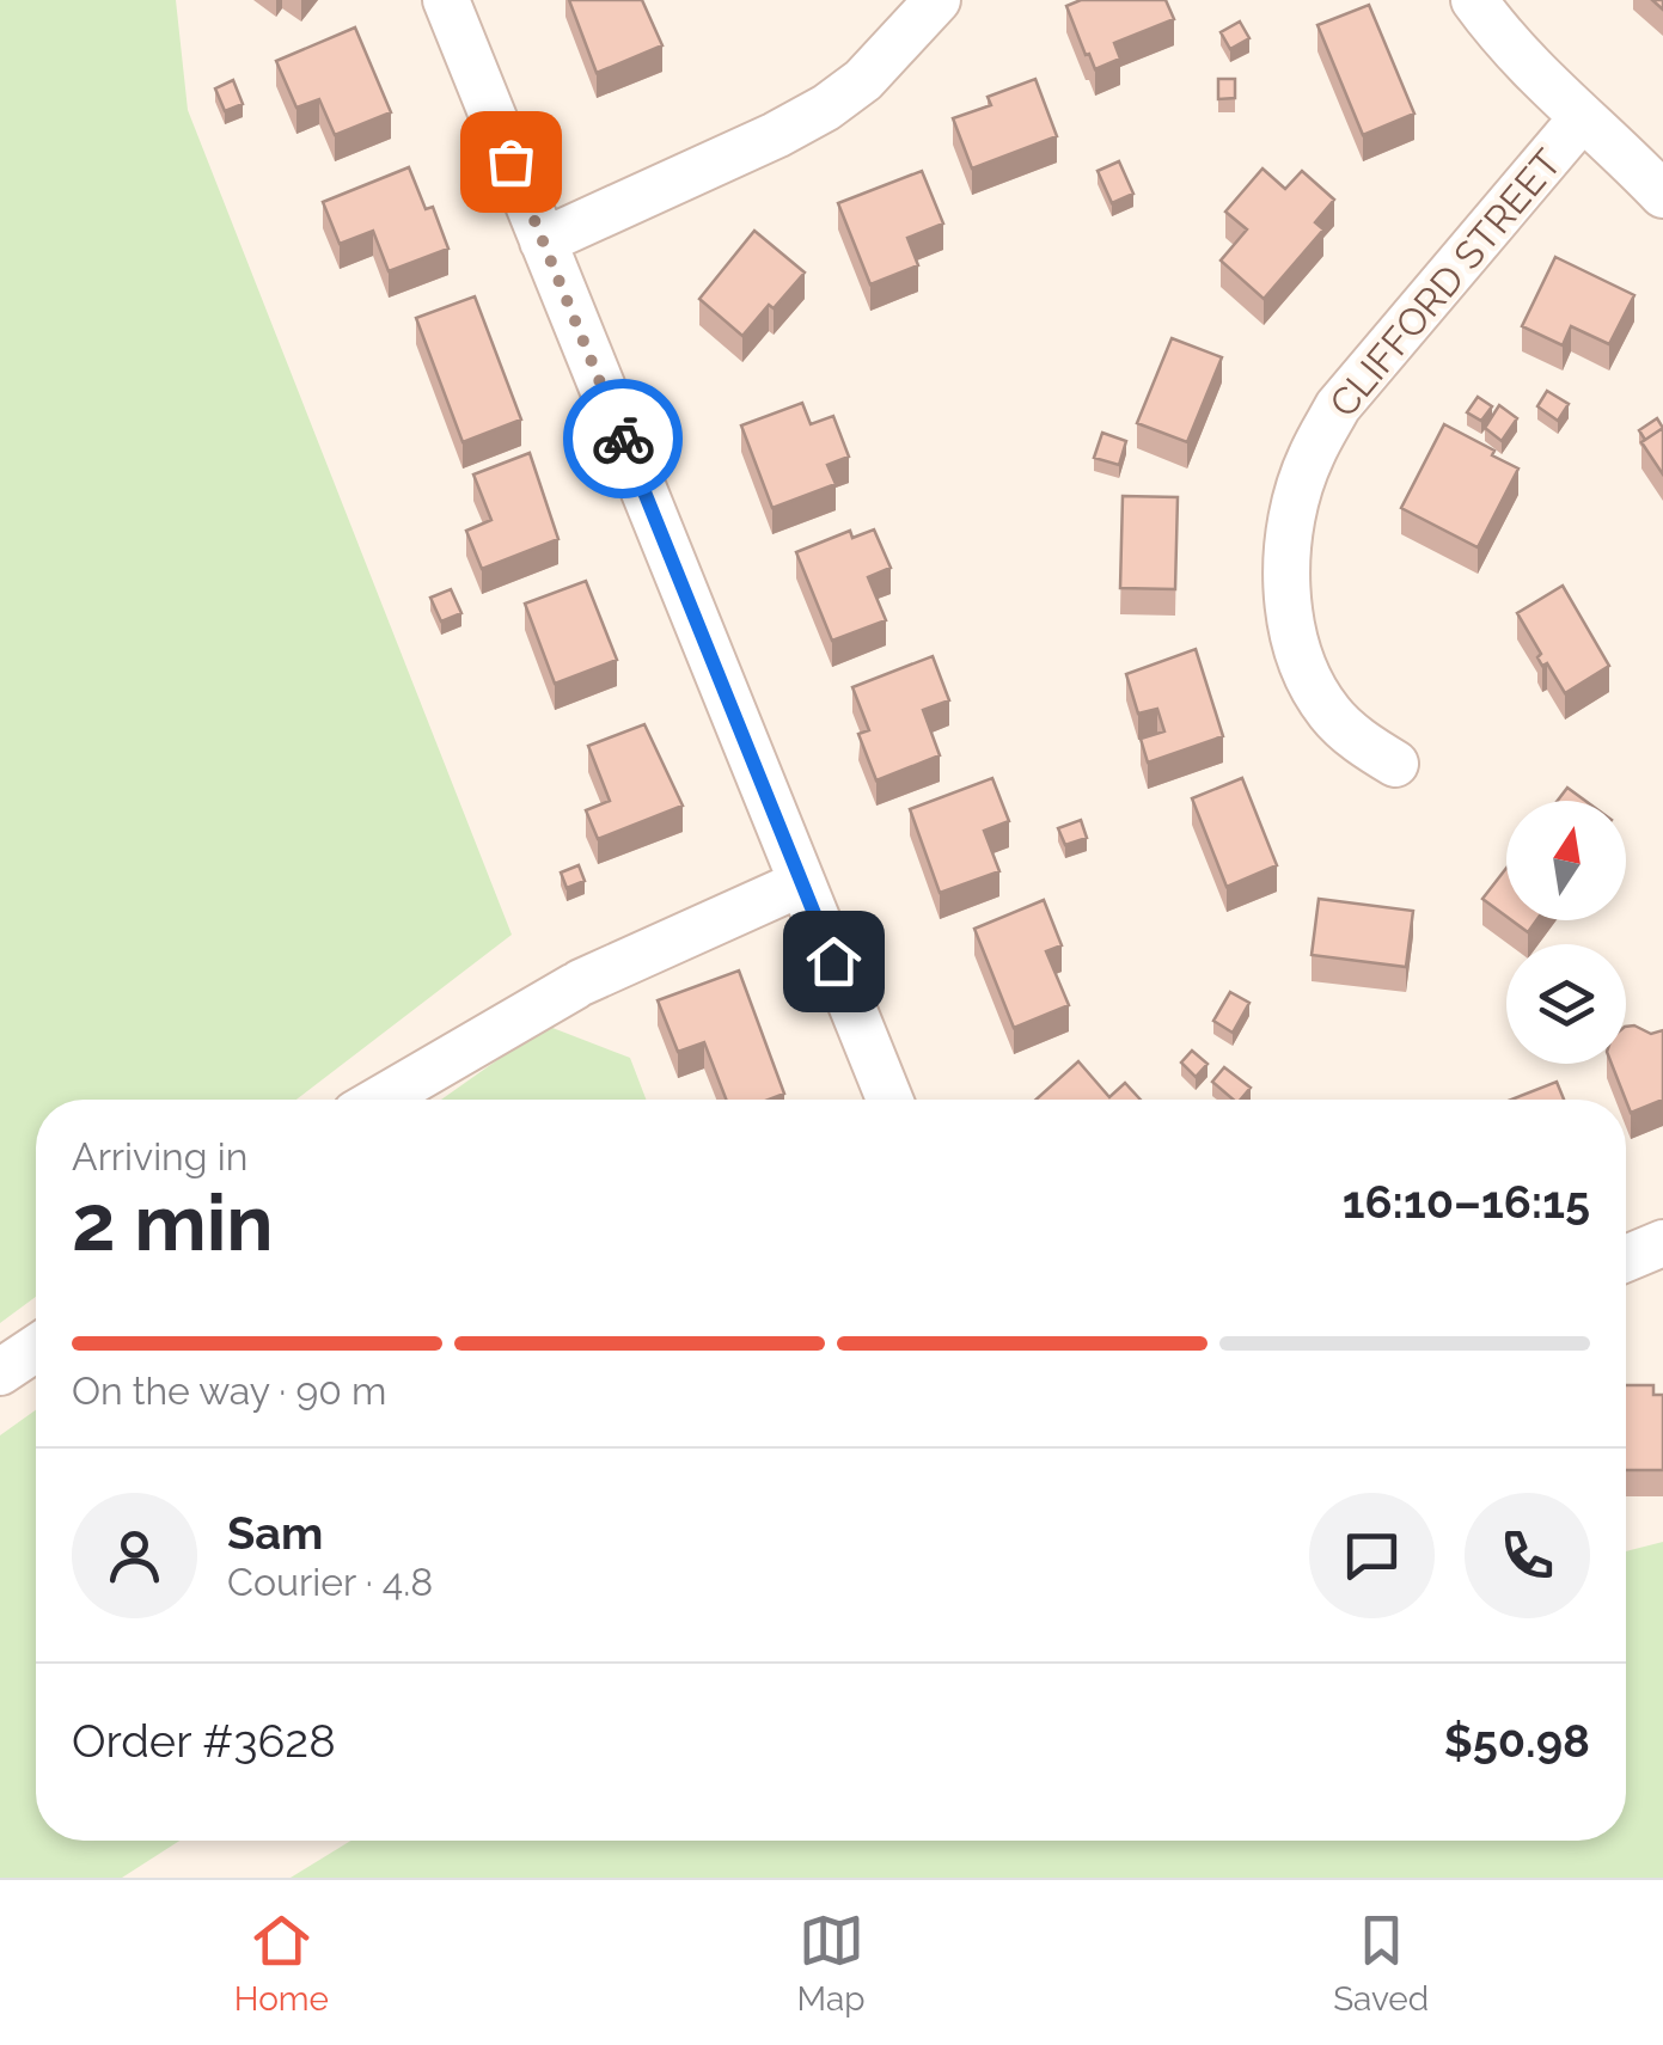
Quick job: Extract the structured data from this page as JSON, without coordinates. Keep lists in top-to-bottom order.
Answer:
{
  "streets": {
    "street": ["CLIFFORD STREET"]
  },
  "north": "top",
  "page": {
    "heading": ["2 min", "Arriving in", "16:10–16:15"],
    "panel": [
      "Sam",
      "Courier · 4.8",
      "Order #3628",
      "$50.98"
    ],
    "bar": "On the way · 90 m",
    "tabs": ["Home", "Map", "Saved"]
  }
}
